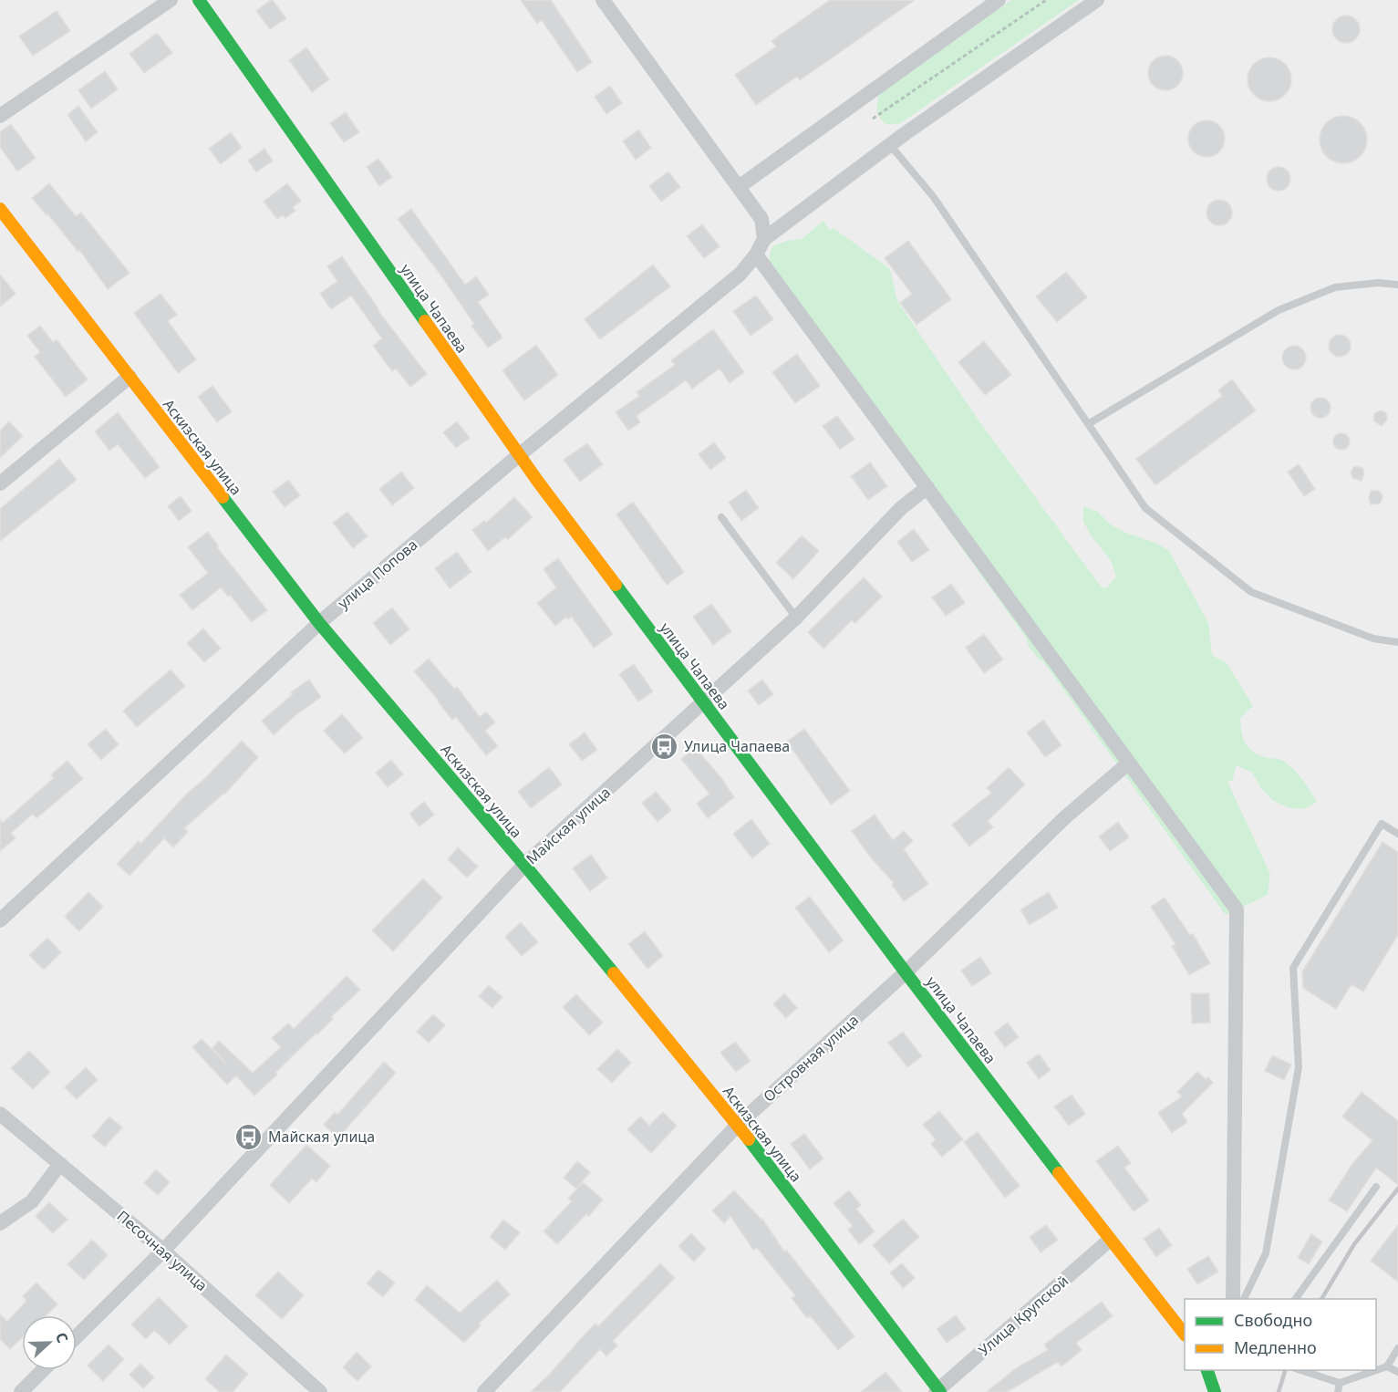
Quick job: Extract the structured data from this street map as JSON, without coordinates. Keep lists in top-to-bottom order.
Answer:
{
  "streets": {
    "street": [
      "улица Чапаева",
      "Аскизская улица",
      "улица Попова",
      "Майская улица",
      "Островная улица",
      "Песочная улица",
      "Улица Крупской"
    ]
  },
  "crossings": [
    ["улица Чапаева", "улица Попова"],
    ["улица Чапаева", "Майская улица"],
    ["улица Чапаева", "Островная улица"],
    ["улица Чапаева", "Улица Крупской"],
    ["Аскизская улица", "улица Попова"],
    ["Аскизская улица", "Майская улица"],
    ["Аскизская улица", "Островная улица"],
    ["Аскизская улица", "Улица Крупской"],
    ["Майская улица", "Песочная улица"]
  ],
  "places": {
    "bus stop": ["Улица Чапаева", "Майская улица"]
  },
  "legend": ["Свободно", "Медленно"],
  "north": "right"
}
